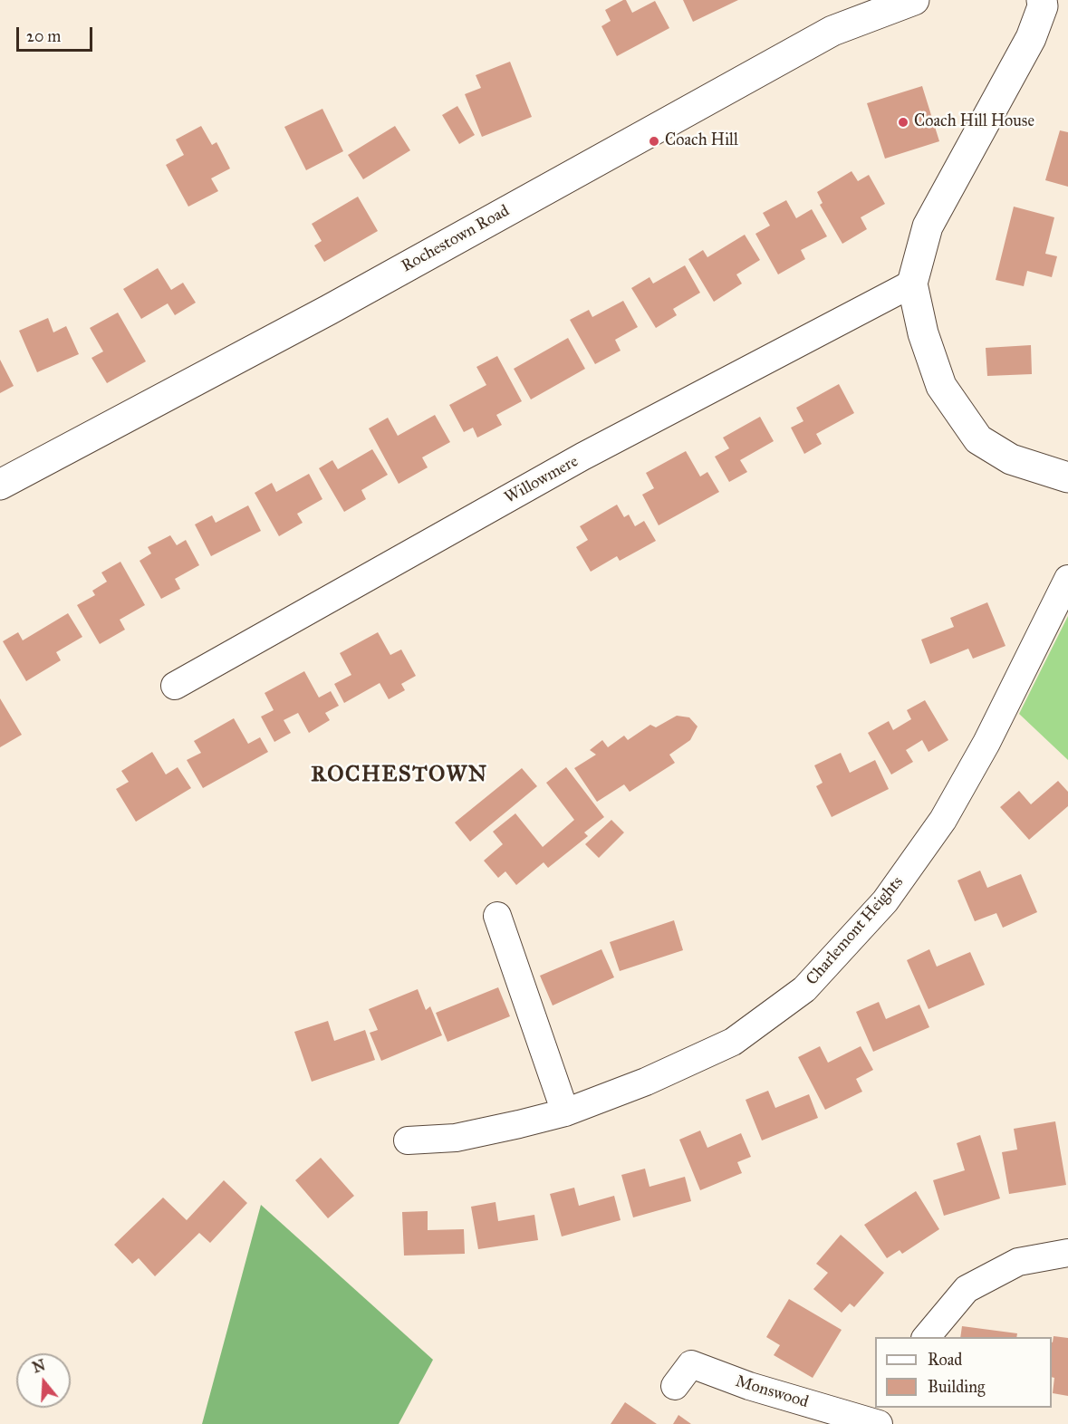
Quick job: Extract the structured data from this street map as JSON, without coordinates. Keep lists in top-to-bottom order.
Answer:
{
  "streets": {
    "main road": ["Rochestown Road"],
    "street": ["Willowmere", "Charlemont Heights", "Monswood"]
  },
  "districts": ["ROCHESTOWN"],
  "places": ["Coach Hill House", "Coach Hill"],
  "legend": ["Road", "Building"],
  "scale_bar": "20 m",
  "north": "top"
}
